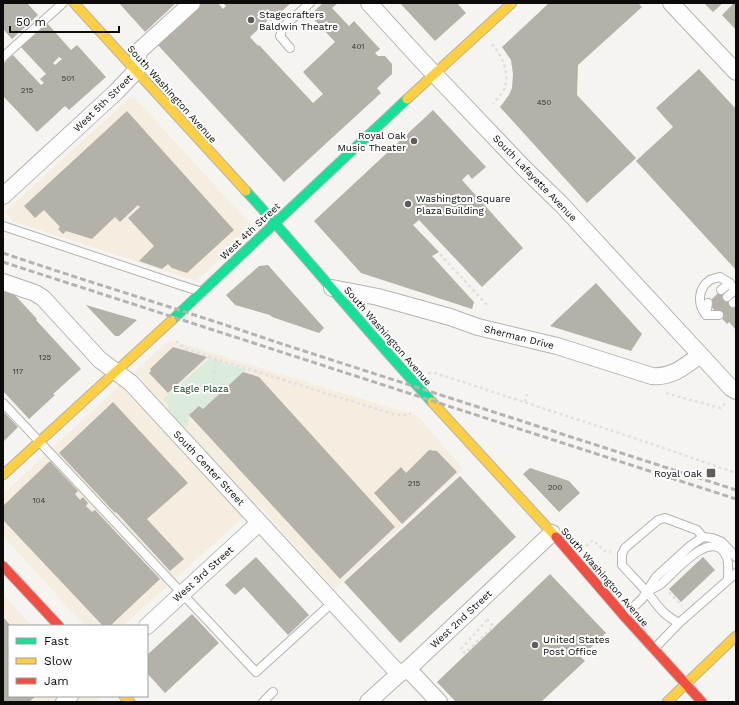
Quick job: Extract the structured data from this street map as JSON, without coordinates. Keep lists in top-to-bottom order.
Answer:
{
  "streets": {
    "main road": ["South Washington Avenue", "West 4th Street"],
    "street": [
      "West 5th Street",
      "South Lafayette Avenue",
      "Sherman Drive",
      "South Center Street",
      "West 3rd Street",
      "West 2nd Street"
    ]
  },
  "crossings": [
    ["South Washington Avenue", "West 5th Street"],
    ["South Washington Avenue", "West 4th Street"],
    ["South Washington Avenue", "Sherman Drive"],
    ["South Washington Avenue", "West 2nd Street"],
    ["South Lafayette Avenue", "West 4th Street"],
    ["South Lafayette Avenue", "Sherman Drive"],
    ["West 4th Street", "South Center Street"],
    ["South Center Street", "West 3rd Street"],
    ["South Center Street", "West 2nd Street"]
  ],
  "parks": ["Eagle Plaza"],
  "places": {
    "other": [
      "Stagecrafters Baldwin Theatre",
      "Royal Oak Music Theater",
      "Washington Square Plaza Building",
      "United States Post Office"
    ],
    "transit": ["Royal Oak"]
  },
  "house_numbers": [
    "401",
    "501",
    "215",
    "450",
    "125",
    "117",
    "215",
    "200",
    "104"
  ],
  "legend": ["Fast", "Slow", "Jam"],
  "scale_bar": "50 m"
}
